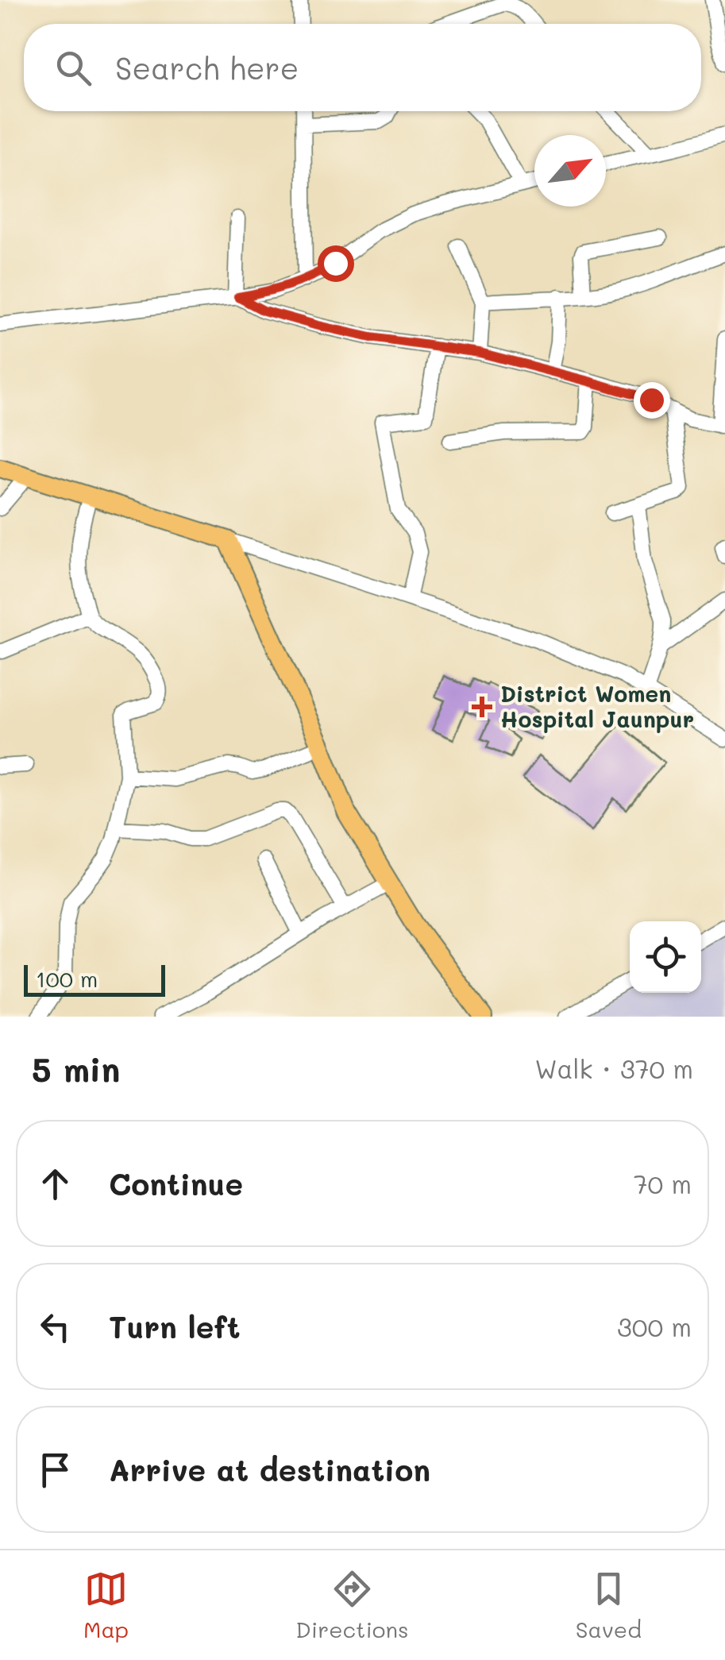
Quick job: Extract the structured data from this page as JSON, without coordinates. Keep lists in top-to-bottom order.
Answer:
{
  "places": {
    "health": ["District Women Hospital Jaunpur"]
  },
  "scale_bar": "100 m",
  "north": "top right",
  "page": {
    "search": "Search here",
    "scale": "100 m",
    "heading": ["5 min", "Walk · 370 m"],
    "list": [
      ["Continue", "70 m"],
      ["Turn left", "300 m"],
      "Arrive at destination"
    ],
    "nav": ["Map", "Directions", "Saved"]
  }
}
